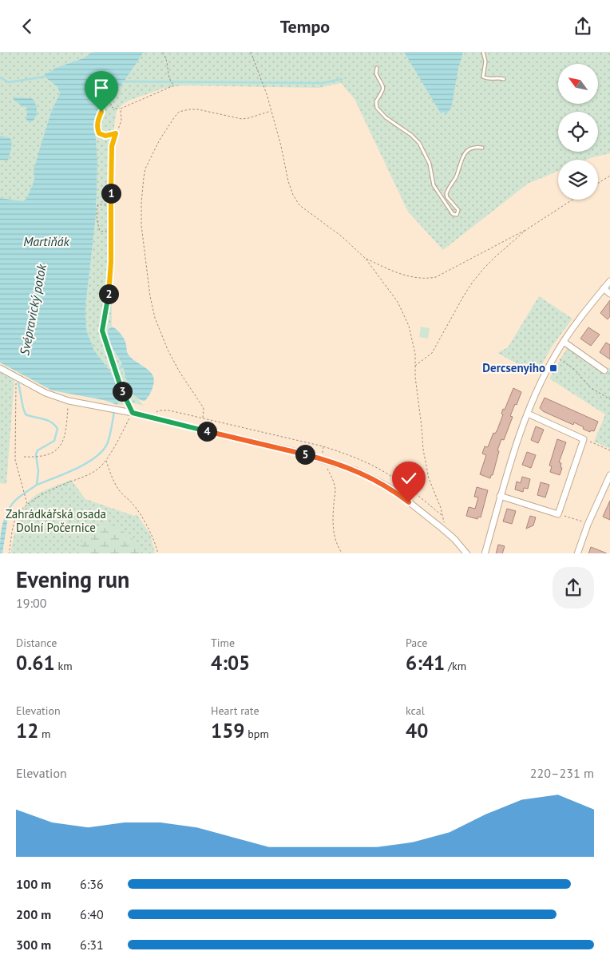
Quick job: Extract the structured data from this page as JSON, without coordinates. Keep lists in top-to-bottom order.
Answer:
{
  "water": ["Martiňák", "Svépravický potok"],
  "parks": ["Zahrádkářská osada Dolní Počernice"],
  "places": {
    "transit": ["Dercsenyiho"]
  },
  "north": "top left",
  "page": {
    "header": "Tempo",
    "pins": [
      "1",
      "2",
      "3",
      "4",
      "5"
    ],
    "heading": ["Evening run", "19:00"],
    "stats": [
      ["Distance", "0.61 km"],
      ["Time", "4:05"],
      ["Pace", "6:41 /km"],
      ["Elevation", "12 m"],
      ["Heart rate", "159 bpm"],
      ["kcal", "40"]
    ],
    "chart": ["Elevation", "220–231 m"],
    "list": [
      {
        "name": "100 m",
        "note": "6:36"
      },
      {
        "name": "200 m",
        "note": "6:40"
      },
      {
        "name": "300 m",
        "note": "6:31"
      }
    ]
  }
}
